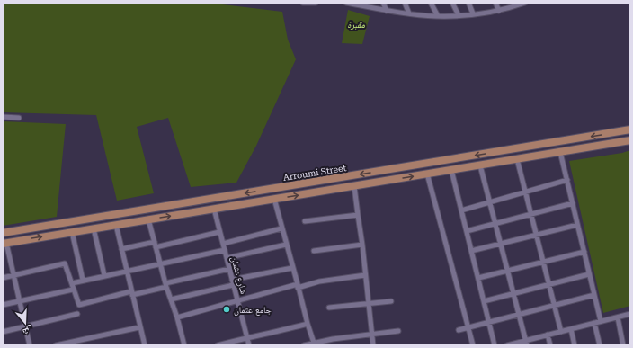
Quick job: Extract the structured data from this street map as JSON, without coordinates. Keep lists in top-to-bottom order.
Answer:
{
  "streets": {
    "main road": ["Arroumi Street"],
    "street": ["شارع عثمان"]
  },
  "parks": ["مقبرة"],
  "places": ["جامع عثمان"],
  "north": "bottom"
}
